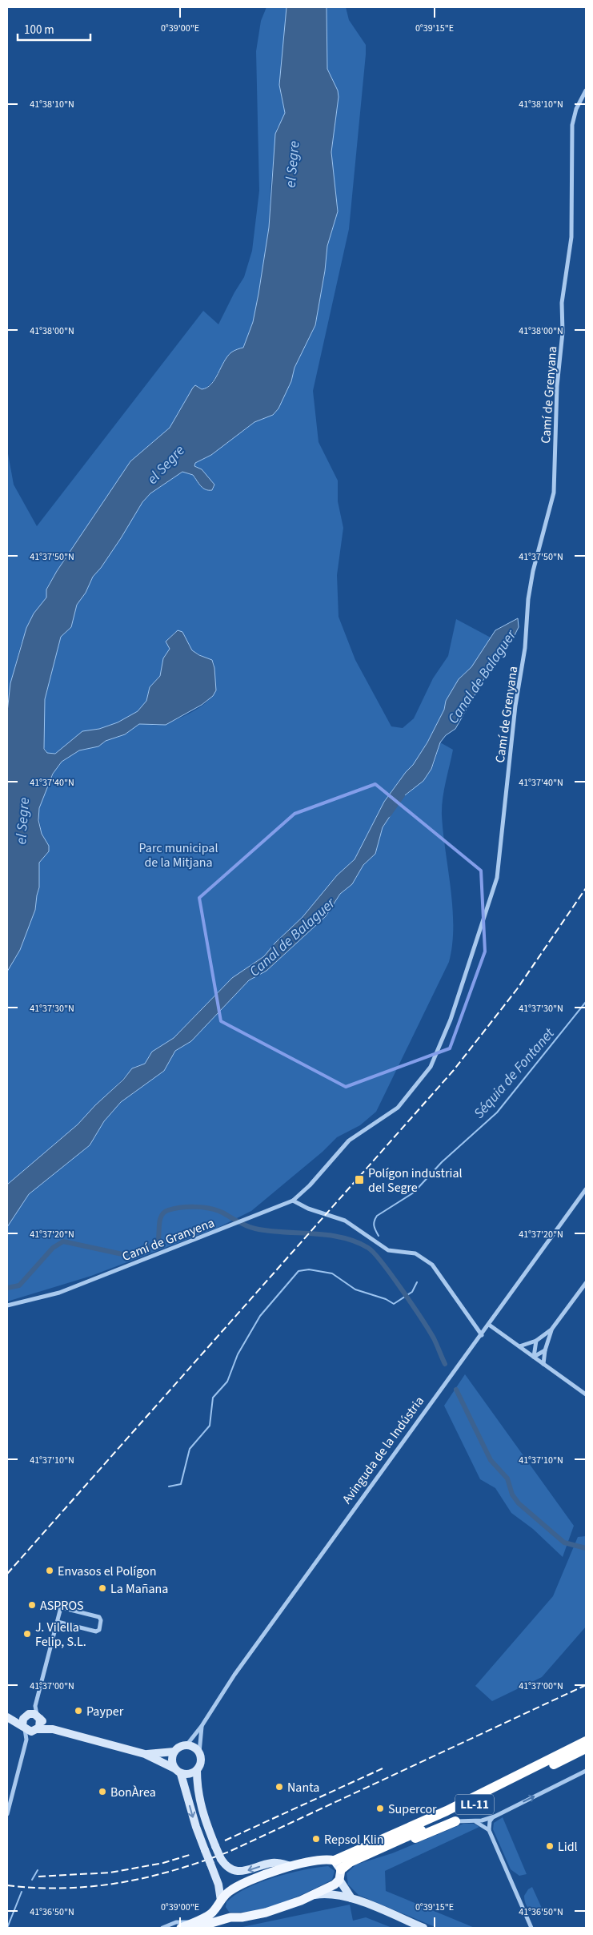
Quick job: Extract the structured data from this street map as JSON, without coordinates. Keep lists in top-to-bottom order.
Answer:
{
  "streets": {
    "highway": ["LL-11"],
    "street": ["Camí de Grenyana", "Camí de Granyena", "Avinguda de la Indústria"]
  },
  "crossings": [
    ["Camí de Grenyana", "Camí de Granyena"]
  ],
  "water": ["el Segre", "Canal de Balaguer", "Séquia de Fontanet"],
  "parks": ["Parc municipal de la Mitjana"],
  "places": {
    "transit": ["Polígon industrial del Segre"],
    "other": [
      "Envasos el Polígon",
      "La Mañana",
      "ASPROS",
      "J. Vilella Felip, S.L.",
      "Payper",
      "Nanta",
      "BonÀrea",
      "Supercor",
      "Repsol Klin",
      "Lidl"
    ]
  },
  "scale_bar": "100 m",
  "coordinates": [
    "0°39'00\"E",
    "0°39'15\"E",
    "41°38'10\"N",
    "41°38'00\"N",
    "41°37'50\"N",
    "41°37'40\"N",
    "41°37'30\"N",
    "41°37'20\"N",
    "41°37'10\"N",
    "41°37'00\"N",
    "41°36'50\"N"
  ]
}
